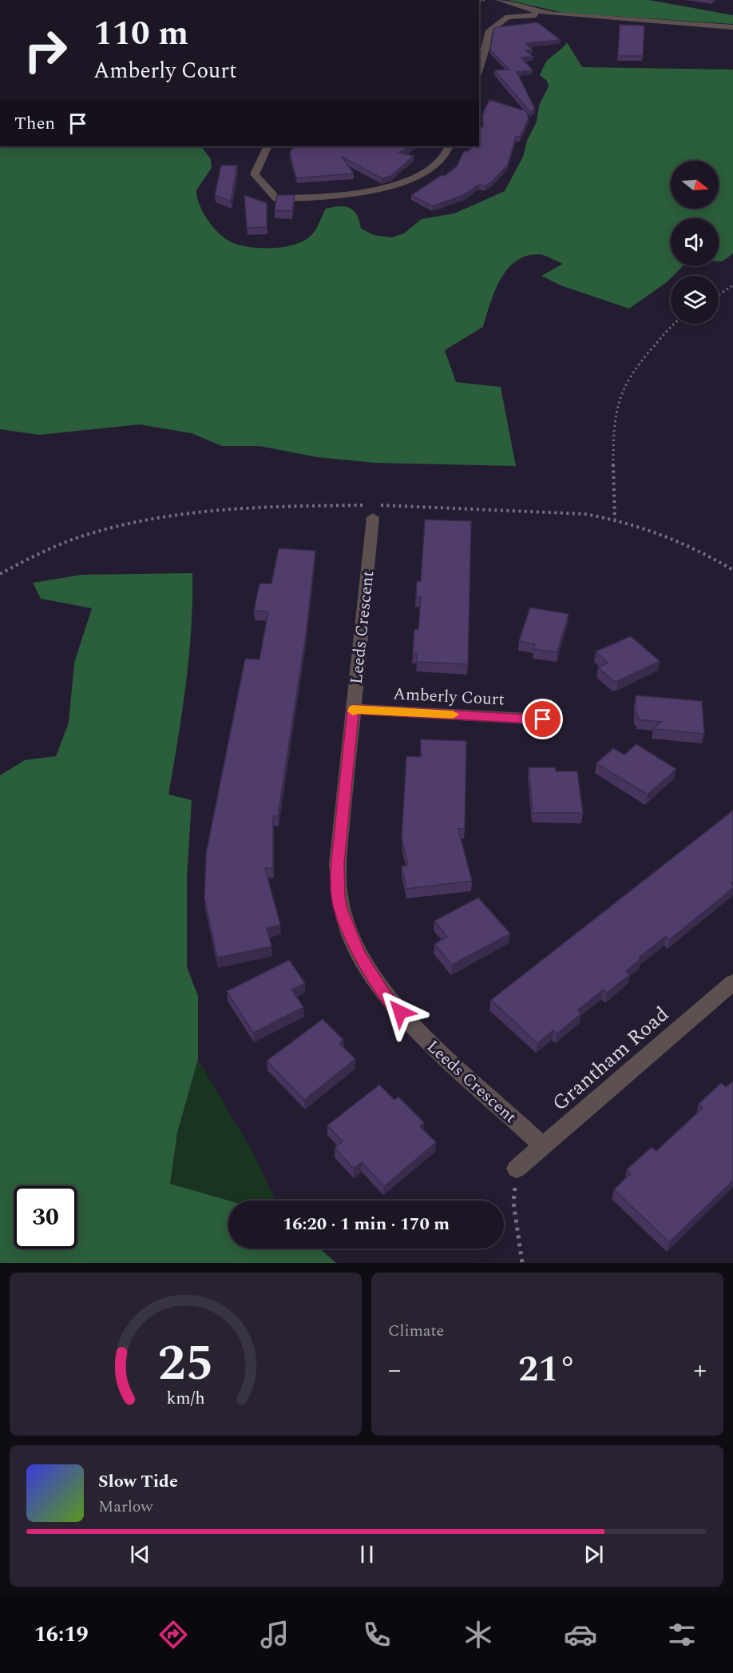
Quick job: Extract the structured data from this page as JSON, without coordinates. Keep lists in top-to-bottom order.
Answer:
{
  "streets": {
    "street": ["Leeds Crescent", "Amberly Court", "Grantham Road"]
  },
  "crossings": [
    ["Leeds Crescent", "Amberly Court"],
    ["Leeds Crescent", "Grantham Road"]
  ],
  "north": "right",
  "page": {
    "turn": ["110 m", "Amberly Court"],
    "then": "Then",
    "limit": "30",
    "trip": "16:20 · 1 min · 170 m",
    "tile": "Climate",
    "heat": ["−", "21°", "+"],
    "song": ["Slow Tide", "Marlow"],
    "tabs": "16:19",
    "gauge": ["25", "km/h"]
  }
}
